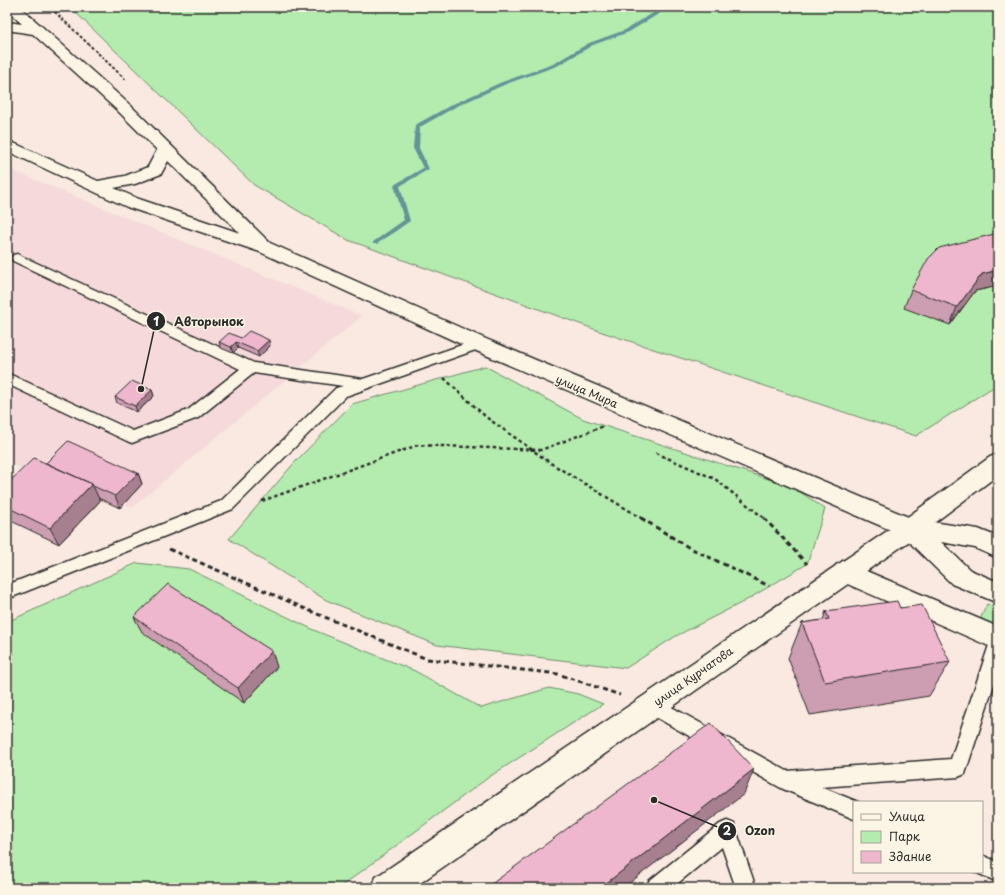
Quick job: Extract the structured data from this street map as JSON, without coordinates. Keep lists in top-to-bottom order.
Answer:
{
  "streets": {
    "main road": ["улица Мира", "улица Курчатова"]
  },
  "crossings": [
    ["улица Мира", "улица Курчатова"]
  ],
  "places": ["Авторынок", "Ozon"],
  "legend": ["Улица", "Парк", "Здание"]
}
